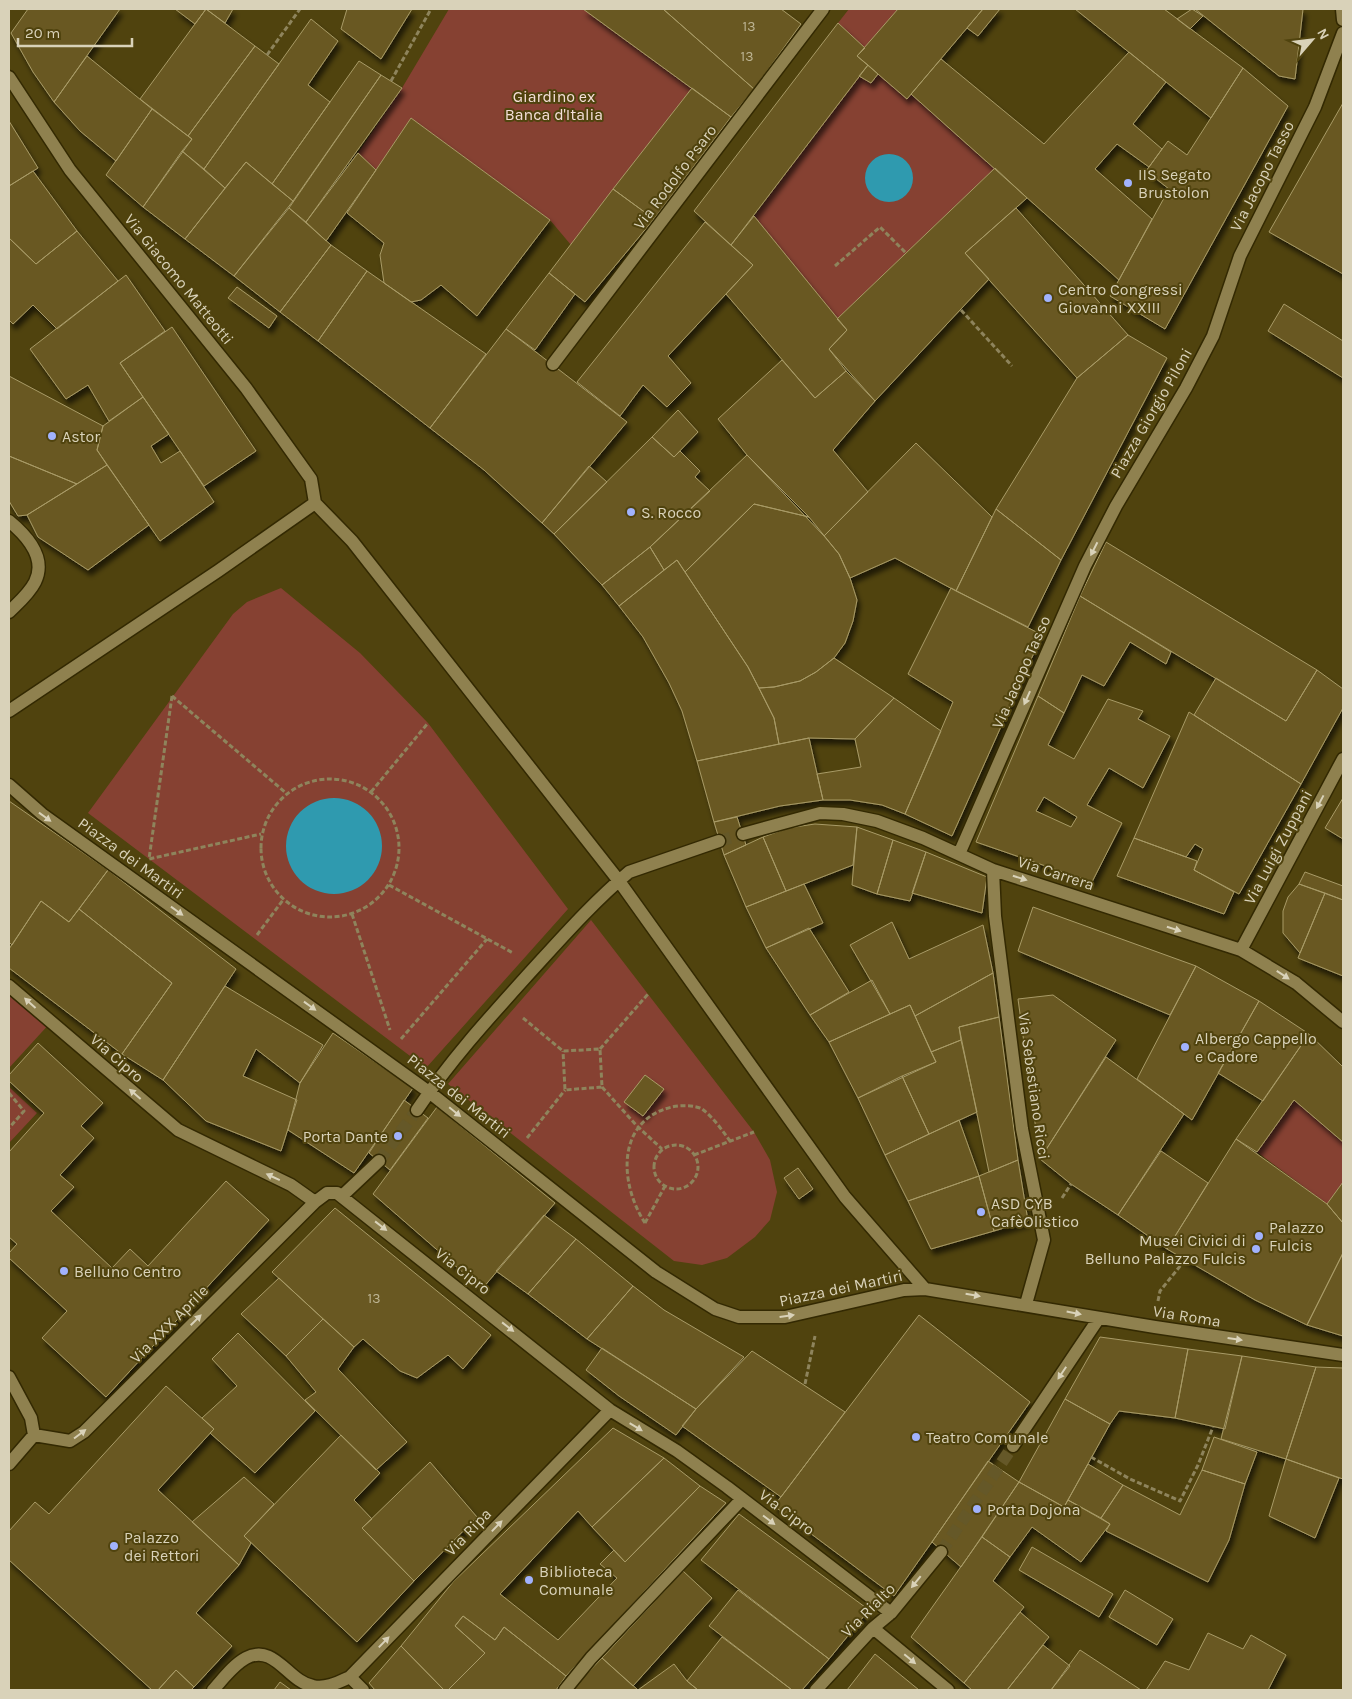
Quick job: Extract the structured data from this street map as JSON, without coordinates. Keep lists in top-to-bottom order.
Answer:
{
  "streets": {
    "street": [
      "Via Jacopo Tasso",
      "Via Rodolfo Psaro",
      "Via Giacomo Matteotti",
      "Piazza Giorgio Piloni",
      "Via Luigi Zuppani",
      "Piazza dei Martiri",
      "Via Carrera",
      "Via Cipro",
      "Via Sebastiano Ricci",
      "Via Roma",
      "Via XXX Aprile",
      "Via Ripa",
      "Via Rialto"
    ]
  },
  "crossings": [
    ["Via Jacopo Tasso", "Piazza Giorgio Piloni"],
    ["Via Jacopo Tasso", "Via Carrera"],
    ["Via Luigi Zuppani", "Via Carrera"],
    ["Piazza dei Martiri", "Via Sebastiano Ricci"],
    ["Piazza dei Martiri", "Via Roma"],
    ["Via Carrera", "Via Sebastiano Ricci"],
    ["Via Cipro", "Via XXX Aprile"],
    ["Via Cipro", "Via Ripa"],
    ["Via Cipro", "Via Rialto"],
    ["Via Sebastiano Ricci", "Via Roma"]
  ],
  "one_way": [
    "Via Jacopo Tasso",
    "Via Luigi Zuppani",
    "Piazza dei Martiri",
    "Via Carrera",
    "Via Roma",
    "Via XXX Aprile",
    "Via Ripa",
    "Via Rialto"
  ],
  "parks": ["Giardino ex Banca d'Italia"],
  "places": [
    "IIS Segato Brustolon",
    "Centro Congressi Giovanni XXIII",
    "Astor",
    "S. Rocco",
    "Albergo Cappello e Cadore",
    "Porta Dante",
    "ASD CYB CafèOlistico",
    "Palazzo Fulcis",
    "Musei Civici di Belluno Palazzo Fulcis",
    "Belluno Centro",
    "Teatro Comunale",
    "Porta Dojona",
    "Palazzo dei Rettori",
    "Biblioteca Comunale"
  ],
  "house_numbers": ["13", "13", "13"],
  "scale_bar": "20 m",
  "north": "top right"
}
